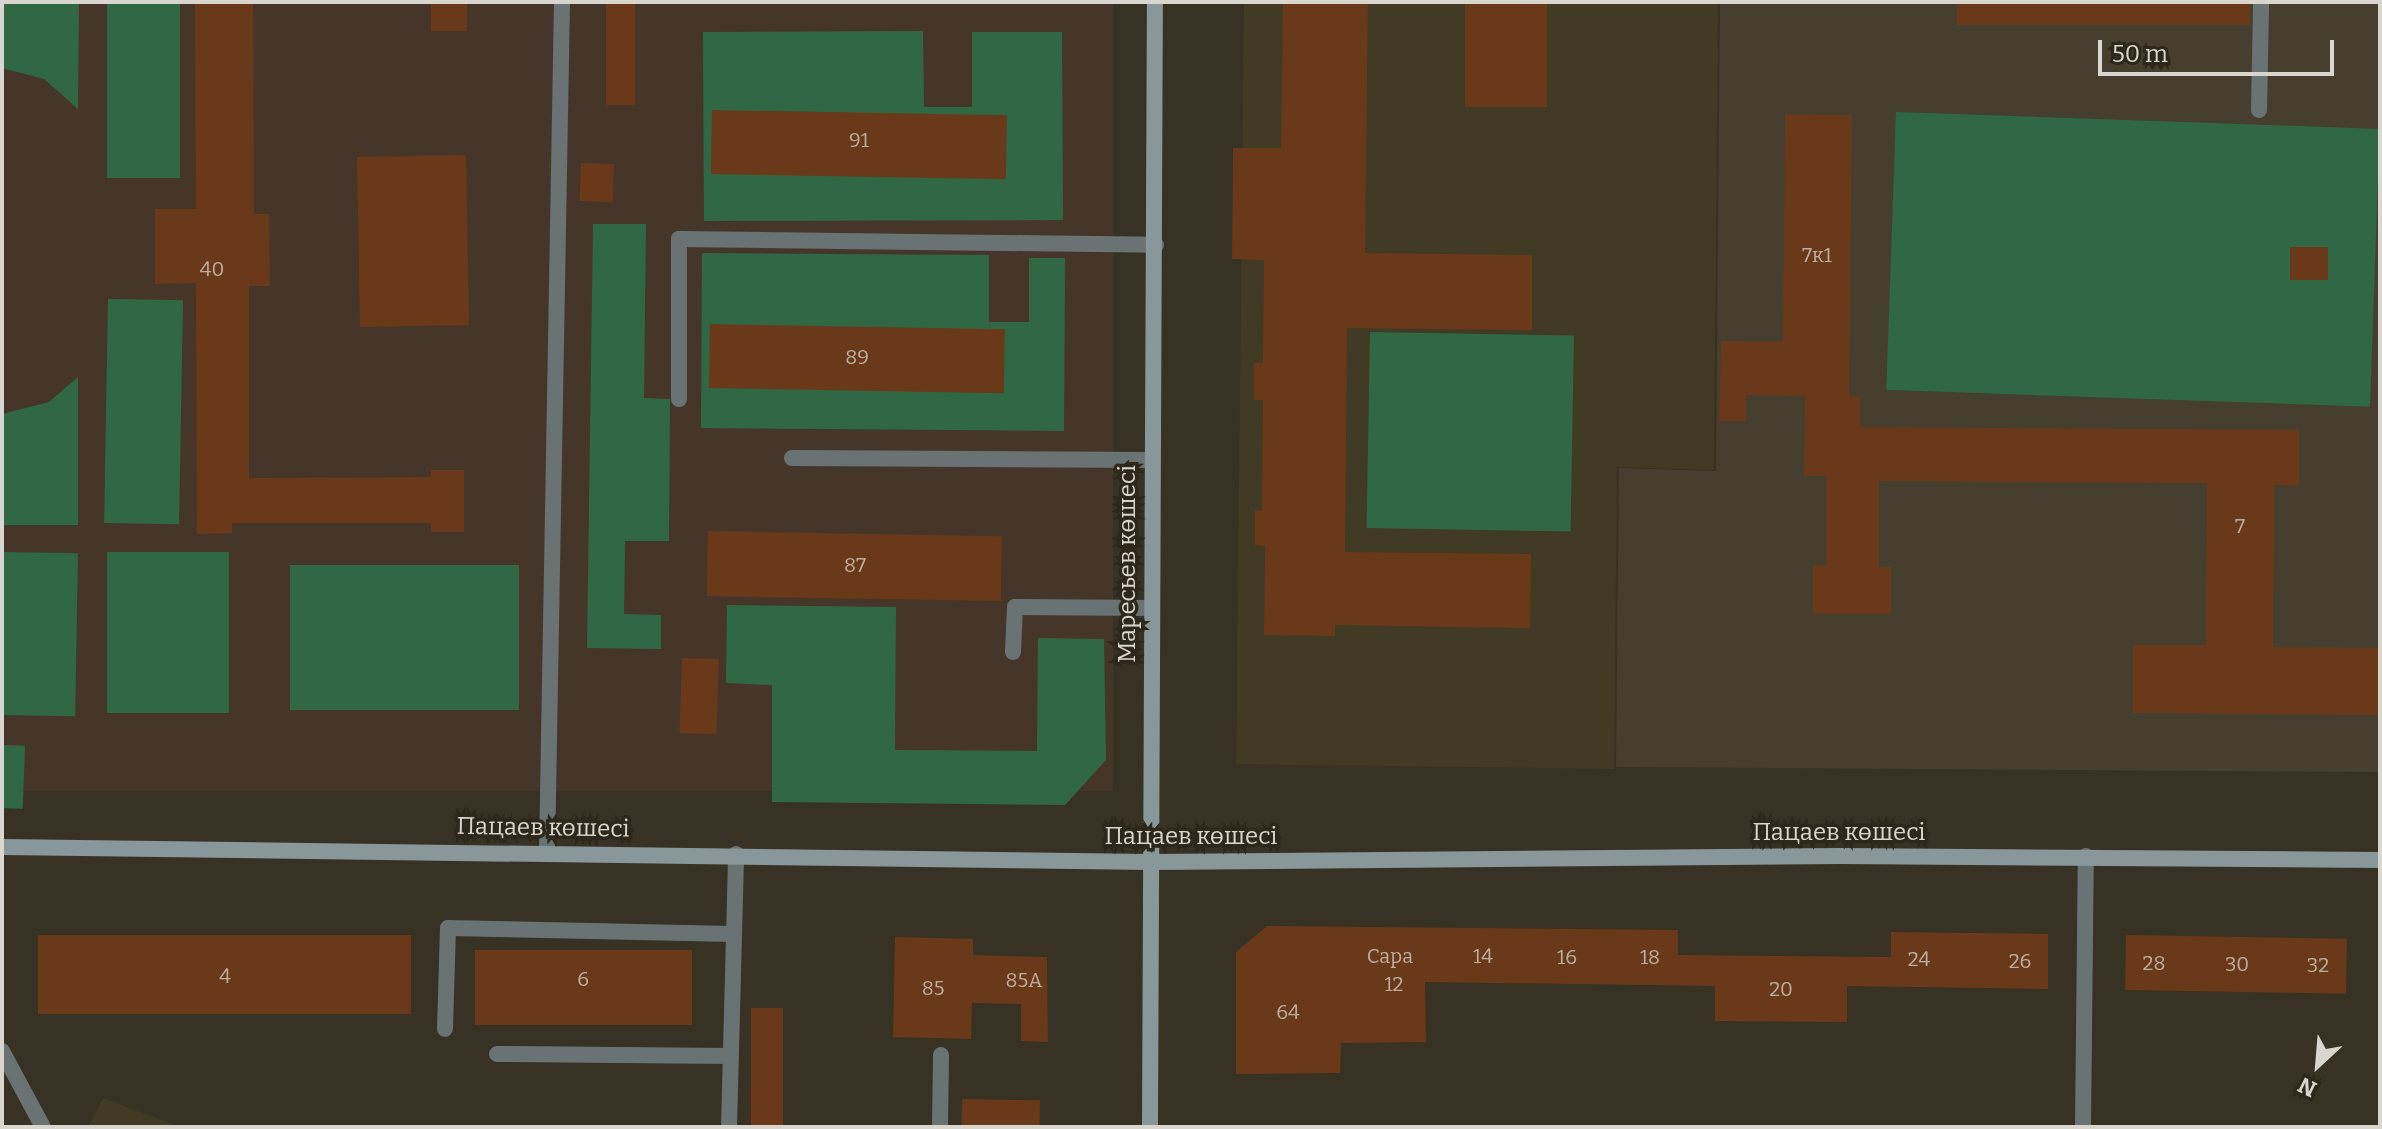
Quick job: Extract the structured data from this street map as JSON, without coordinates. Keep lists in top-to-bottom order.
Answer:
{
  "streets": {
    "main road": ["Маресьев көшесі", "Пацаев көшесі"]
  },
  "crossings": [
    ["Маресьев көшесі", "Пацаев көшесі"]
  ],
  "house_numbers": [
    "91",
    "7к1",
    "40",
    "89",
    "7",
    "87",
    "Сара",
    "14",
    "16",
    "18",
    "24",
    "26",
    "28",
    "30",
    "32",
    "4",
    "6",
    "85А",
    "12",
    "85",
    "20",
    "64"
  ],
  "scale_bar": "50 m",
  "north": "bottom left"
}
